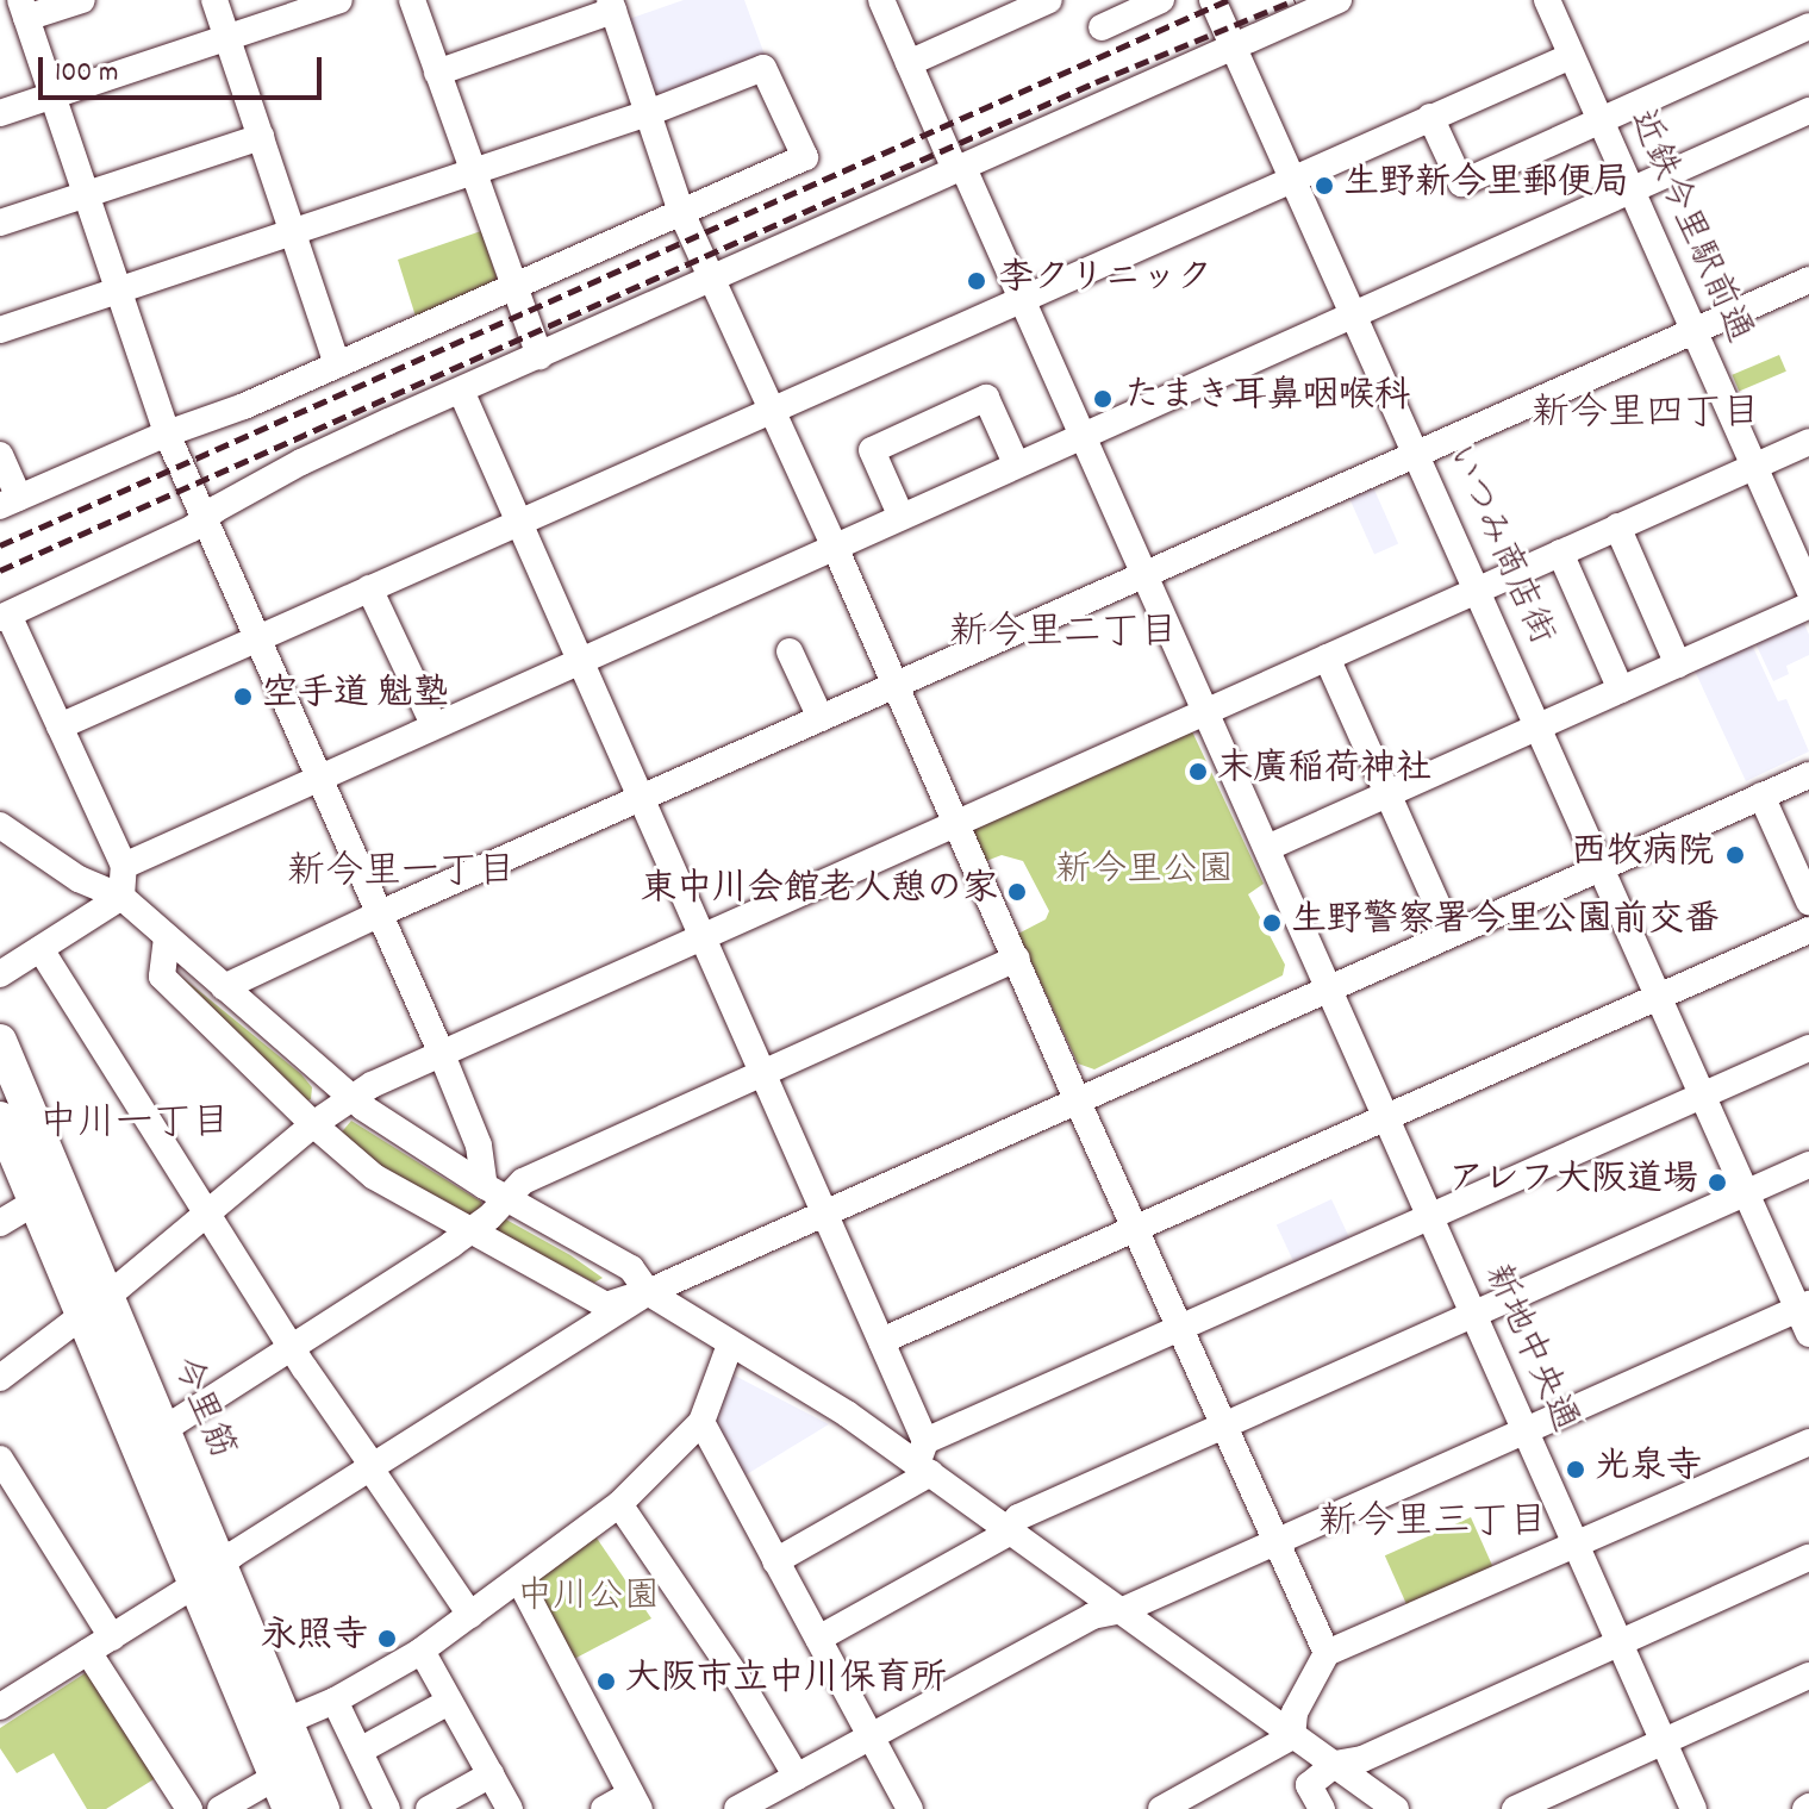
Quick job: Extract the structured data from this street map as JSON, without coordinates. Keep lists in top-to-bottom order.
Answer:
{
  "streets": {
    "main road": ["今里筋"],
    "street": ["近鉄今里駅前通", "いつみ商店街", "新地中央通"]
  },
  "districts": [
    "新今里四丁目",
    "新今里二丁目",
    "新今里一丁目",
    "中川一丁目",
    "新今里三丁目"
  ],
  "parks": ["新今里公園", "中川公園"],
  "places": [
    "生野新今里郵便局",
    "李クリニック",
    "たまき耳鼻咽喉科",
    "空手道 魁塾",
    "末廣稲荷神社",
    "西牧病院",
    "東中川会館老人憩の家",
    "生野警察署今里公園前交番",
    "アレフ大阪道場",
    "光泉寺",
    "永照寺",
    "大阪市立中川保育所"
  ],
  "scale_bar": "100 m"
}
